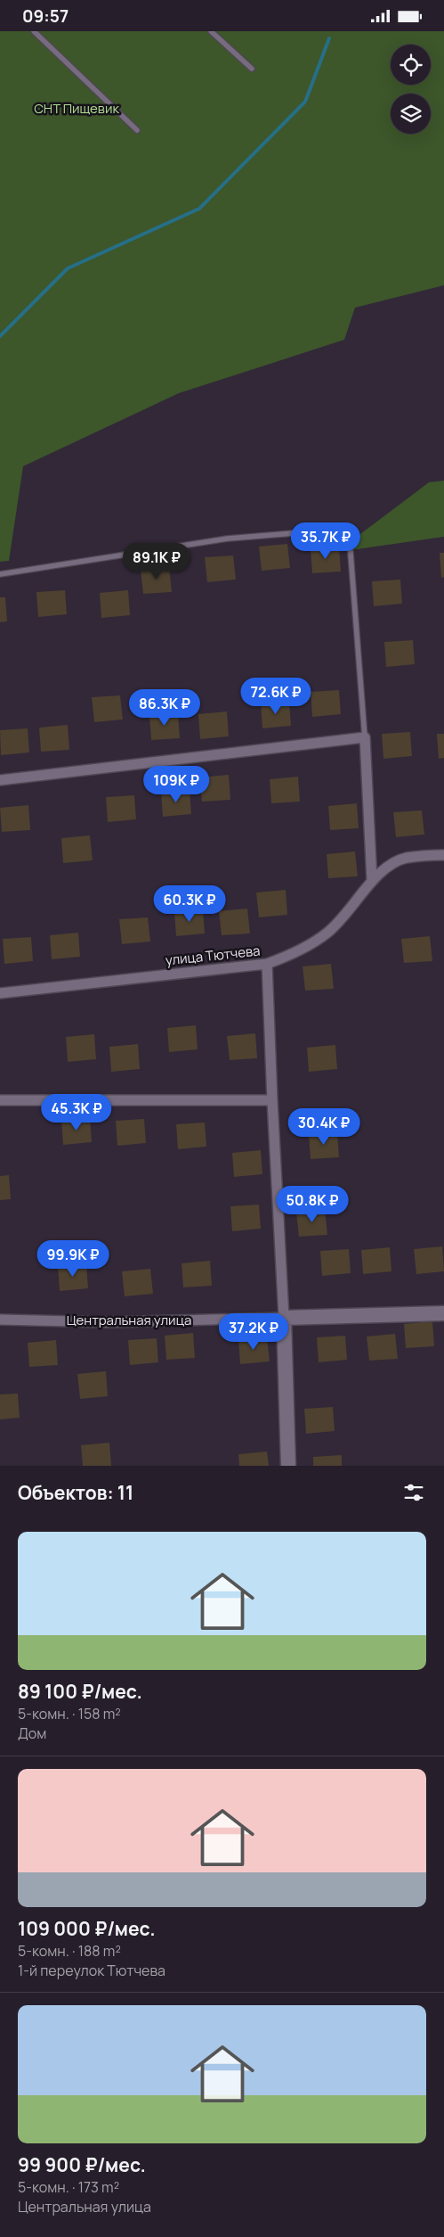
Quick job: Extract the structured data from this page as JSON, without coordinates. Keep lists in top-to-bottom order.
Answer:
{
  "streets": {
    "street": ["улица Тютчева", "Центральная улица"]
  },
  "parks": ["СНТ Пищевик"],
  "page": {
    "status": "09:57",
    "price": [
      "35.7K ₽",
      "89.1K ₽",
      "72.6K ₽",
      "86.3K ₽",
      "109K ₽",
      "60.3K ₽",
      "45.3K ₽",
      "30.4K ₽",
      "50.8K ₽",
      "99.9K ₽",
      "37.2K ₽"
    ],
    "heading": "Объектов: 11",
    "list": [
      {
        "name": "89 100 ₽/мес.",
        "note": "5-комн. · 158 m² · Дом"
      },
      {
        "name": "109 000 ₽/мес.",
        "note": "5-комн. · 188 m² · 1-й переулок Тютчева"
      },
      {
        "name": "99 900 ₽/мес.",
        "note": "5-комн. · 173 m² · Центральная улица"
      }
    ]
  }
}
